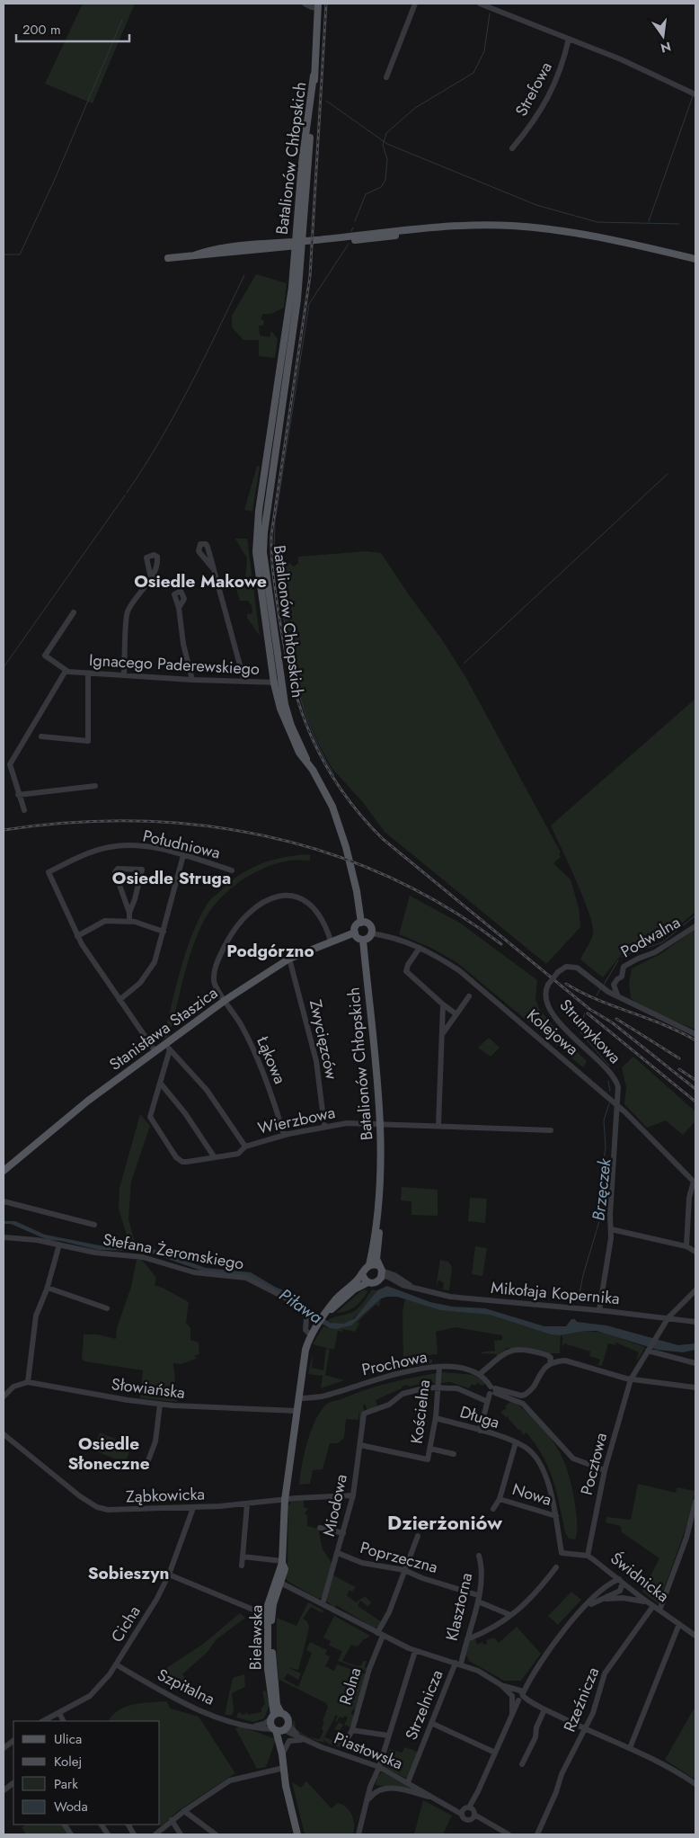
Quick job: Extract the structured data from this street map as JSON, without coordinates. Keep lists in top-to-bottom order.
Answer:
{
  "streets": {
    "main road": ["Batalionów Chłopskich", "Stanisława Staszica", "Bielawska"],
    "street": [
      "Strefowa",
      "Ignacego Paderewskiego",
      "Południowa",
      "Podwalna",
      "Strumykowa",
      "Kolejowa",
      "Zwycięzców",
      "Łąkowa",
      "Wierzbowa",
      "Stefana Żeromskiego",
      "Mikołaja Kopernika",
      "Prochowa",
      "Słowiańska",
      "Kościelna",
      "Długa",
      "Pocztowa",
      "Nowa",
      "Ząbkowicka",
      "Miodowa",
      "Poprzeczna",
      "Świdnicka",
      "Klasztorna",
      "Cicha",
      "Rolna",
      "Szpitalna",
      "Rzeźnicza",
      "Strzelnicza",
      "Piastowska"
    ]
  },
  "crossings": [
    ["Batalionów Chłopskich", "Ignacego Paderewskiego"],
    ["Batalionów Chłopskich", "Stanisława Staszica"],
    ["Batalionów Chłopskich", "Kolejowa"],
    ["Batalionów Chłopskich", "Wierzbowa"],
    ["Batalionów Chłopskich", "Mikołaja Kopernika"],
    ["Podwalna", "Strumykowa"],
    ["Stanisława Staszica", "Kolejowa"],
    ["Stanisława Staszica", "Zwycięzców"],
    ["Stanisława Staszica", "Łąkowa"],
    ["Strumykowa", "Kolejowa"],
    ["Strumykowa", "Mikołaja Kopernika"],
    ["Zwycięzców", "Wierzbowa"],
    ["Łąkowa", "Wierzbowa"],
    ["Mikołaja Kopernika", "Pocztowa"],
    ["Prochowa", "Kościelna"],
    ["Kościelna", "Długa"],
    ["Kościelna", "Miodowa"],
    ["Długa", "Nowa"],
    ["Długa", "Świdnicka"],
    ["Pocztowa", "Świdnicka"],
    ["Ząbkowicka", "Miodowa"],
    ["Ząbkowicka", "Cicha"],
    ["Ząbkowicka", "Bielawska"],
    ["Miodowa", "Poprzeczna"],
    ["Poprzeczna", "Klasztorna"],
    ["Poprzeczna", "Rolna"],
    ["Świdnicka", "Rzeźnicza"],
    ["Klasztorna", "Strzelnicza"],
    ["Cicha", "Szpitalna"],
    ["Bielawska", "Szpitalna"],
    ["Szpitalna", "Piastowska"],
    ["Strzelnicza", "Piastowska"]
  ],
  "districts": [
    "Osiedle Makowe",
    "Osiedle Struga",
    "Podgórzno",
    "Osiedle Słoneczne",
    "Dzierżoniów",
    "Sobieszyn"
  ],
  "water": ["Brzęczek", "Piława"],
  "legend": [
    "Ulica",
    "Kolej",
    "Park",
    "Woda"
  ],
  "scale_bar": "200 m",
  "north": "bottom"
}
